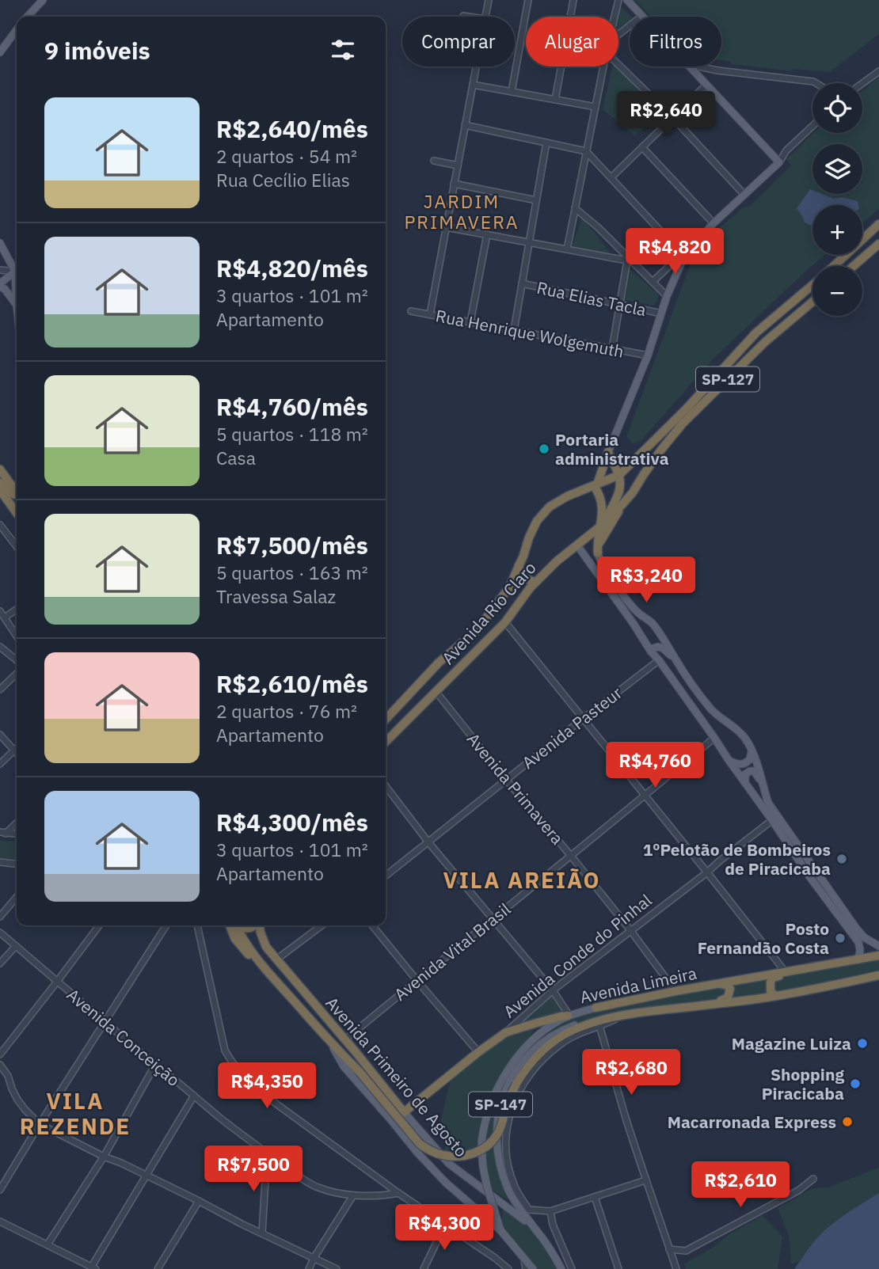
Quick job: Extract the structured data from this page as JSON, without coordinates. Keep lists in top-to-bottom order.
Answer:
{
  "streets": {
    "highway": [
      "SP-127",
      "Avenida Rio Claro",
      "Avenida Conde do Pinhal",
      "Avenida Limeira",
      "Avenida Primeiro de Agosto",
      "SP-147"
    ],
    "street": [
      "Rua Elias Tacla",
      "Rua Henrique Wolgemuth",
      "Avenida Pasteur",
      "Avenida Primavera",
      "Avenida Vital Brasil",
      "Avenida Conceição"
    ]
  },
  "crossings": [
    ["SP-127", "Avenida Rio Claro"],
    ["Avenida Rio Claro", "Avenida Primavera"],
    ["Avenida Pasteur", "Avenida Primavera"],
    ["Avenida Primavera", "Avenida Vital Brasil"],
    ["Avenida Primavera", "Avenida Conde do Pinhal"],
    ["Avenida Primavera", "Avenida Limeira"],
    ["Avenida Vital Brasil", "Avenida Primeiro de Agosto"],
    ["Avenida Conde do Pinhal", "Avenida Limeira"],
    ["Avenida Conde do Pinhal", "Avenida Primeiro de Agosto"],
    ["Avenida Limeira", "Avenida Primeiro de Agosto"],
    ["Avenida Limeira", "SP-147"],
    ["Avenida Primeiro de Agosto", "SP-147"]
  ],
  "districts": ["JARDIM PRIMAVERA", "VILA AREIÃO", "VILA REZENDE"],
  "places": [
    "Portaria administrativa",
    "1ºPelotão de Bombeiros de Piracicaba",
    "Posto Fernandão Costa",
    "Magazine Luiza",
    "Shopping Piracicaba",
    "Macarronada Express"
  ],
  "page": {
    "chip": ["Comprar", "Alugar", "Filtros"],
    "heading": "9 imóveis",
    "map_buttons": ["+", "−"],
    "list": [
      {
        "name": "R$2,640/mês",
        "note": "2 quartos · 54 m² · Rua Cecílio Elias"
      },
      {
        "name": "R$4,820/mês",
        "note": "3 quartos · 101 m² · Apartamento"
      },
      {
        "name": "R$4,760/mês",
        "note": "5 quartos · 118 m² · Casa"
      },
      {
        "name": "R$7,500/mês",
        "note": "5 quartos · 163 m² · Travessa Salaz"
      },
      {
        "name": "R$2,610/mês",
        "note": "2 quartos · 76 m² · Apartamento"
      },
      {
        "name": "R$4,300/mês",
        "note": "3 quartos · 101 m² · Apartamento"
      }
    ],
    "price": [
      "R$2,640",
      "R$4,820",
      "R$3,240",
      "R$4,760",
      "R$2,680",
      "R$4,350",
      "R$7,500",
      "R$2,610",
      "R$4,300"
    ]
  }
}
